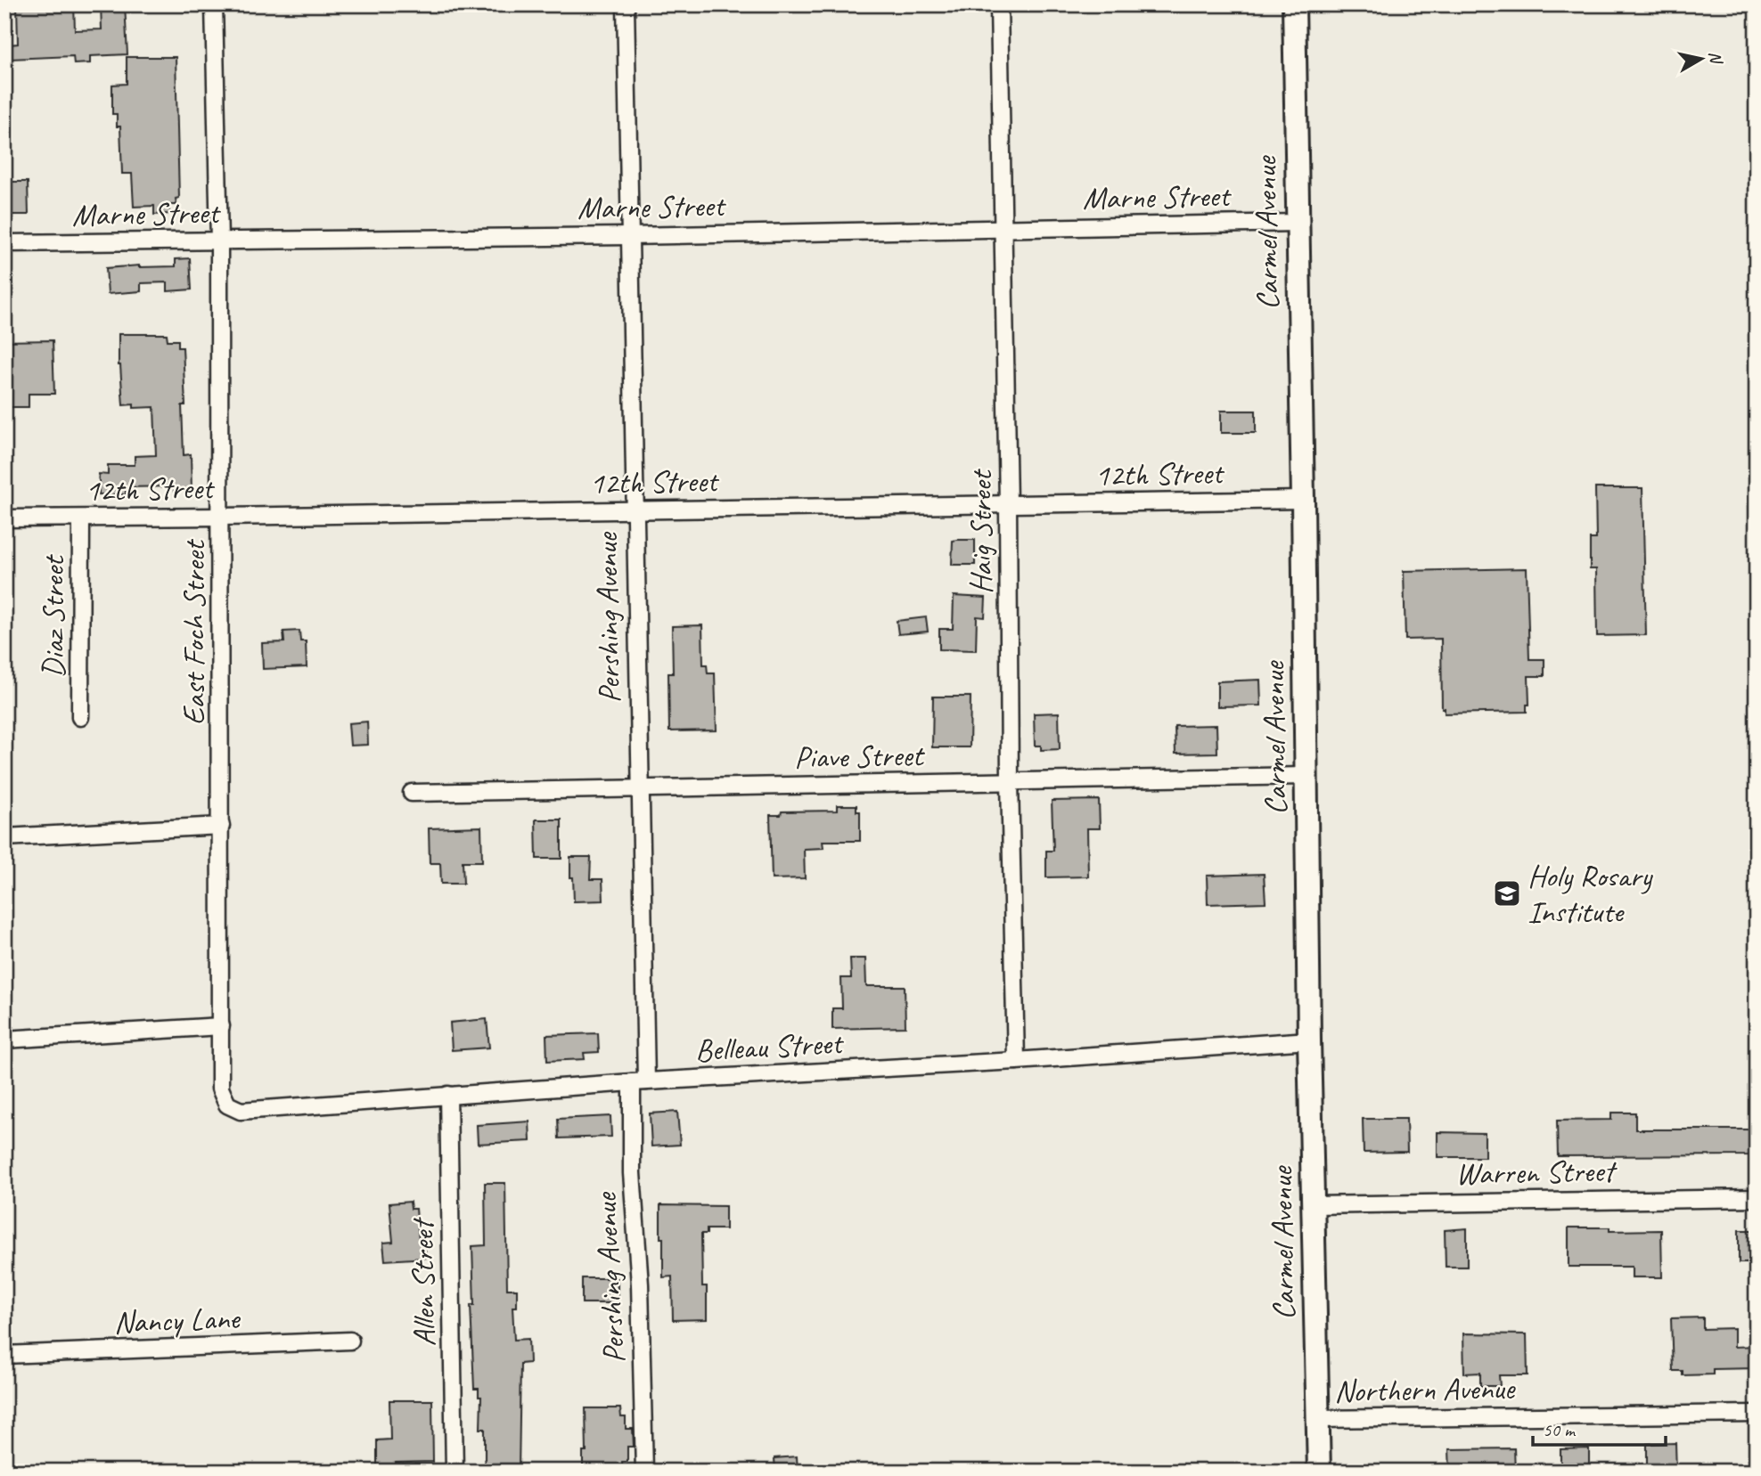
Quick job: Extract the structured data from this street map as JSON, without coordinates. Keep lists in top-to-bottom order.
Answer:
{
  "streets": {
    "main road": ["Carmel Avenue"],
    "street": [
      "Marne Street",
      "12th Street",
      "Haig Street",
      "Diaz Street",
      "Pershing Avenue",
      "East Foch Street",
      "Piave Street",
      "Belleau Street",
      "Warren Street",
      "Allen Street",
      "Nancy Lane",
      "Northern Avenue"
    ]
  },
  "crossings": [
    ["Marne Street", "Carmel Avenue"],
    ["Marne Street", "Haig Street"],
    ["Marne Street", "Pershing Avenue"],
    ["Marne Street", "East Foch Street"],
    ["Carmel Avenue", "12th Street"],
    ["Carmel Avenue", "Piave Street"],
    ["Carmel Avenue", "Belleau Street"],
    ["Carmel Avenue", "Warren Street"],
    ["Carmel Avenue", "Northern Avenue"],
    ["12th Street", "Haig Street"],
    ["12th Street", "Diaz Street"],
    ["12th Street", "Pershing Avenue"],
    ["12th Street", "East Foch Street"],
    ["Haig Street", "Piave Street"],
    ["Haig Street", "Belleau Street"],
    ["Pershing Avenue", "Piave Street"],
    ["Pershing Avenue", "Belleau Street"],
    ["East Foch Street", "Belleau Street"],
    ["Belleau Street", "Allen Street"]
  ],
  "places": {
    "school or university": ["Holy Rosary Institute"]
  },
  "scale_bar": "50 m",
  "north": "right"
}
